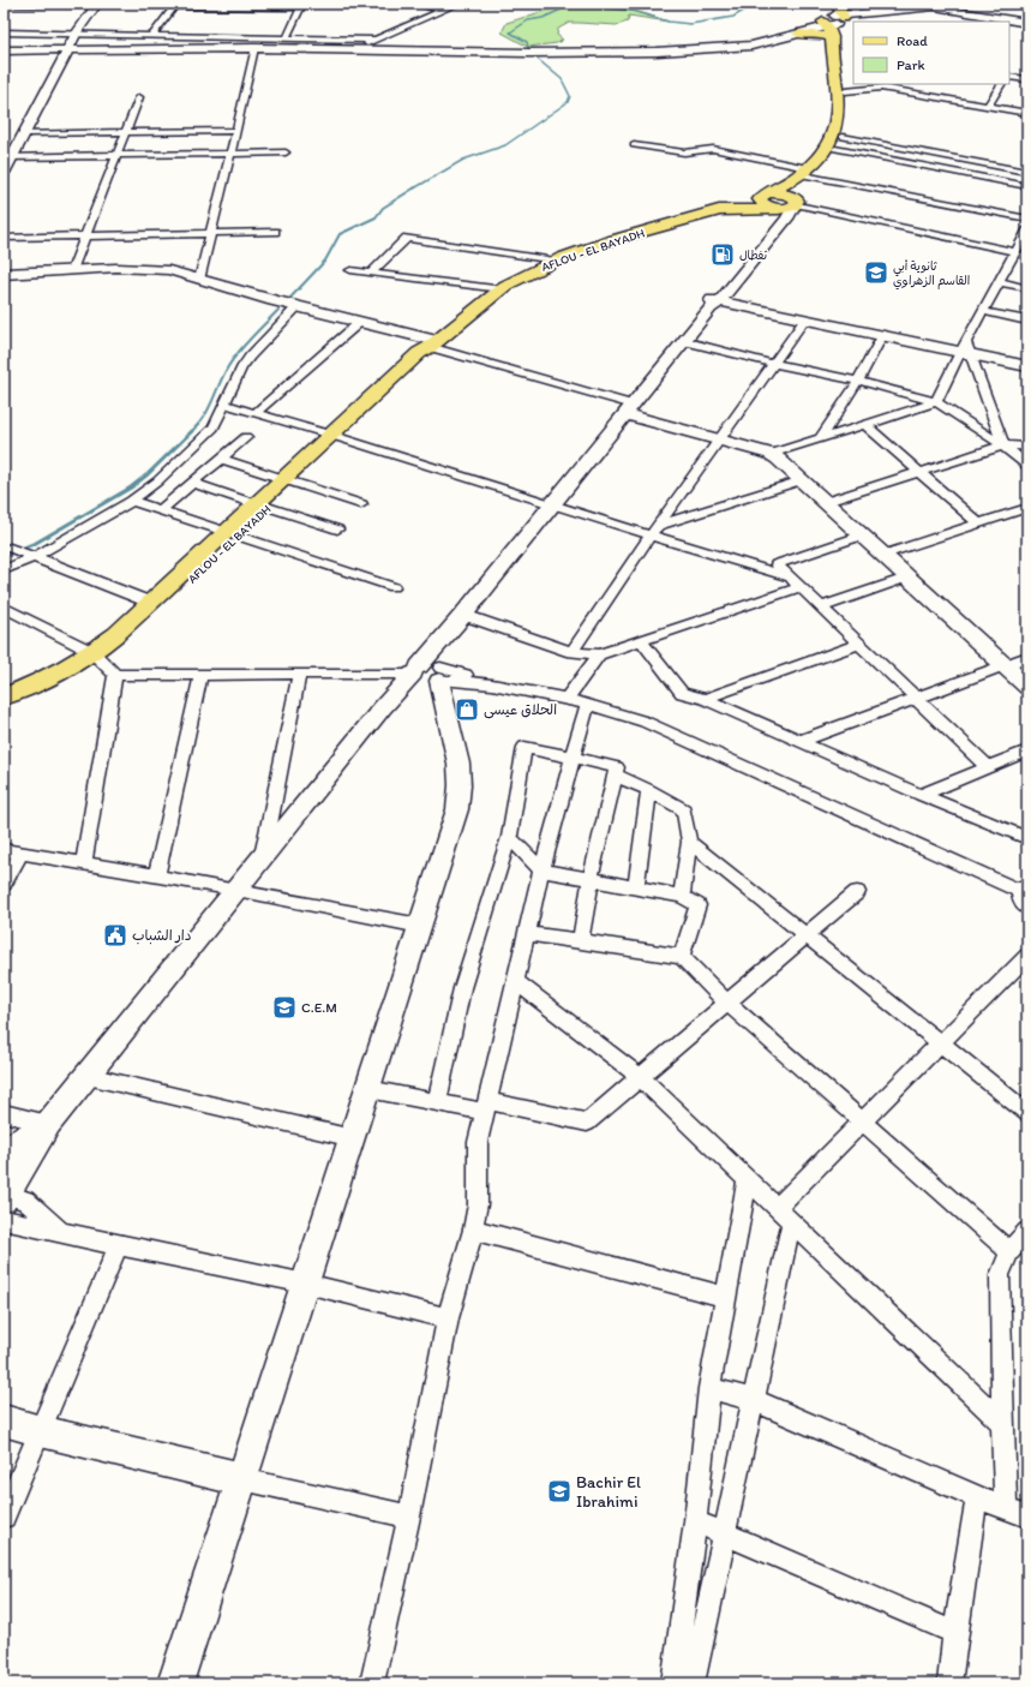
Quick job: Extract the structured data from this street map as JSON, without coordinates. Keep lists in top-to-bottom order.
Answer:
{
  "streets": {
    "main road": ["AFLOU - EL BAYADH"]
  },
  "places": {
    "fuel station": ["نفطال"],
    "school or university": ["ثانوية أبي القاسم الزهراوي", "C.E.M", "Bachir El Ibrahimi"],
    "shop": ["الحلاق عيسى"],
    "public building": ["دار الشباب"]
  },
  "legend": ["Road", "Park"]
}
